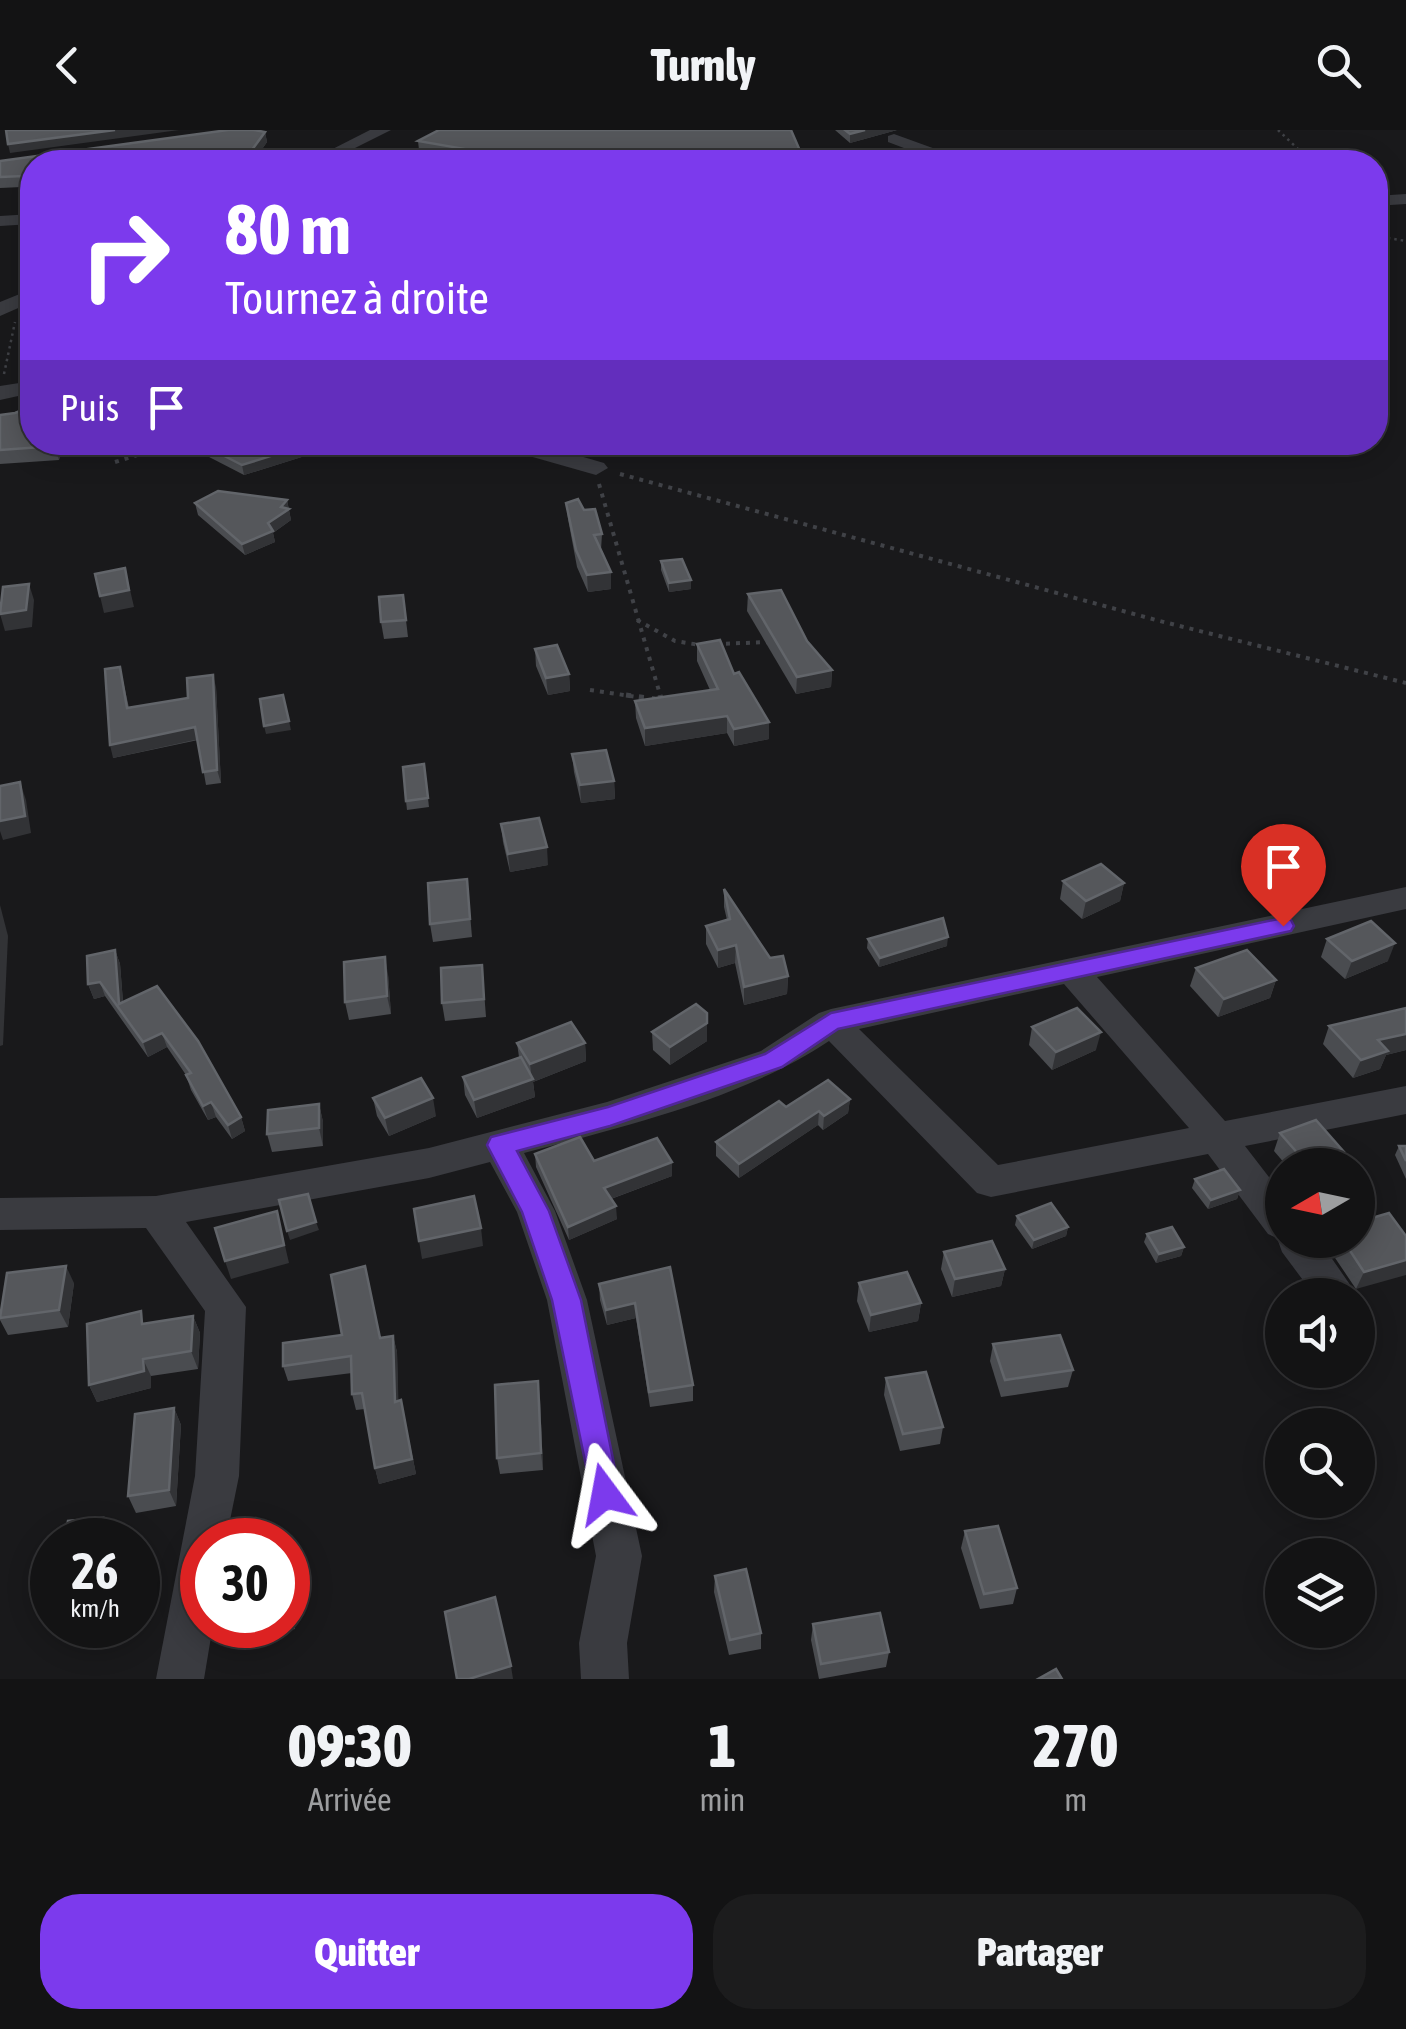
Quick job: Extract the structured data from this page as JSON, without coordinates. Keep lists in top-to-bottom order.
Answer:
{
  "north": "left",
  "page": {
    "header": "Turnly",
    "turn": ["80 m", "Tournez à droite"],
    "then": "Puis",
    "speed": "26 km/h",
    "limit": "30",
    "eta": [
      "09:30",
      "Arrivée",
      "1",
      "min",
      "270",
      "m"
    ],
    "buttons": ["Quitter", "Partager"]
  }
}
